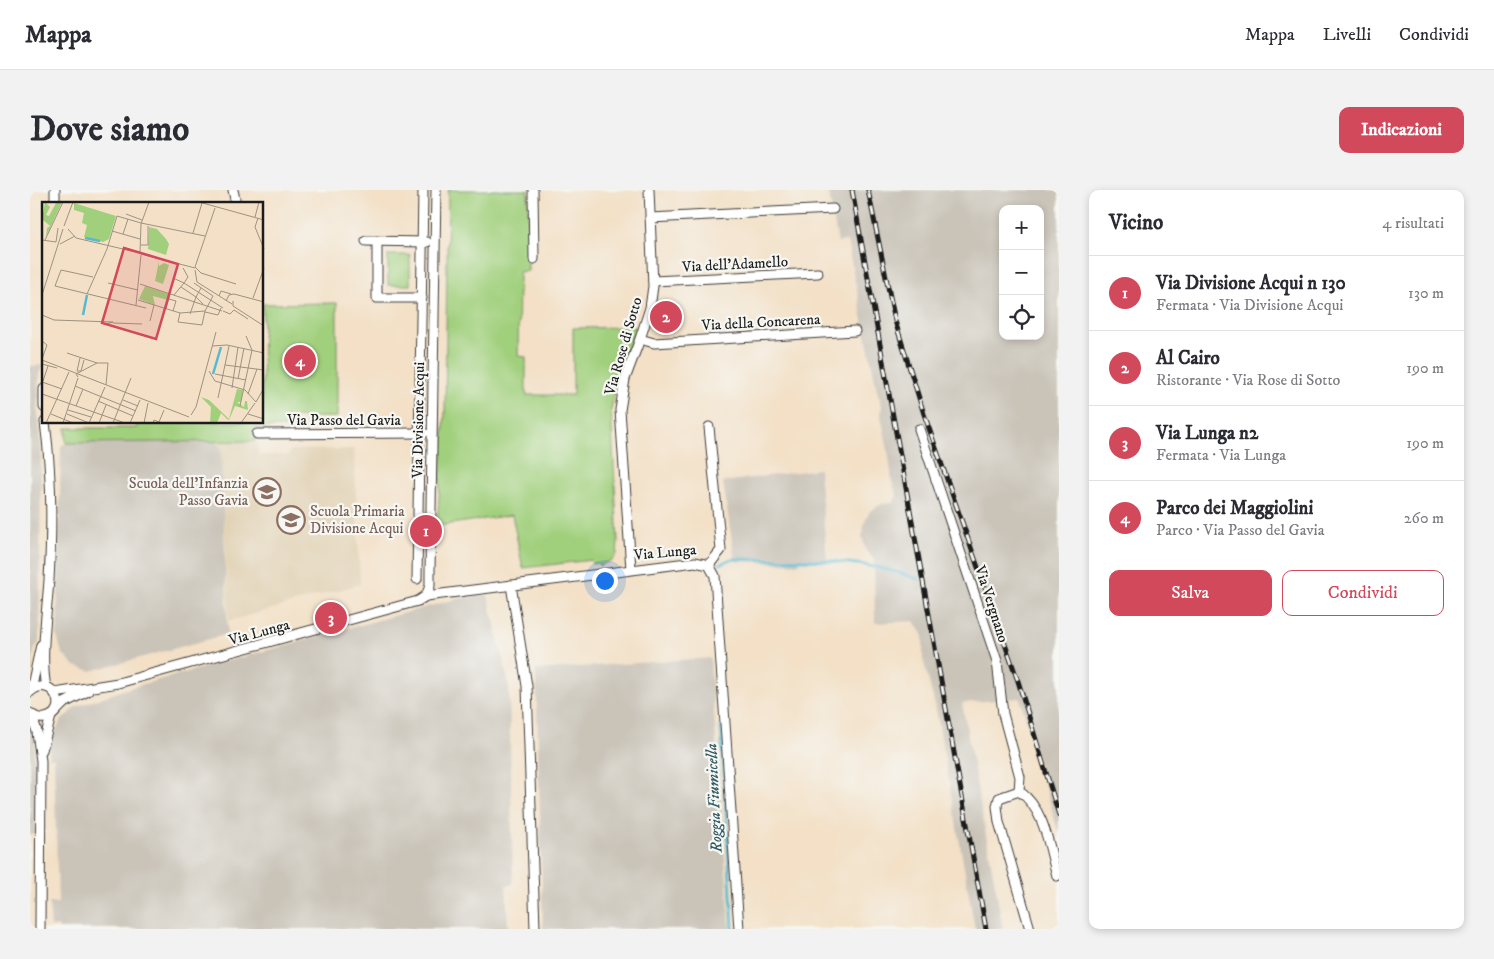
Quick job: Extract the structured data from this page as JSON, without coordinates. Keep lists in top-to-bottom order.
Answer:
{
  "streets": {
    "street": [
      "Via dell'Adamello",
      "Via della Concarena",
      "Via Rose di Sotto",
      "Via Passo del Gavia",
      "Via Divisione Acqui",
      "Via Lunga",
      "Via Vergnano"
    ]
  },
  "crossings": [
    ["Via dell'Adamello", "Via Rose di Sotto"],
    ["Via della Concarena", "Via Rose di Sotto"],
    ["Via Rose di Sotto", "Via Lunga"],
    ["Via Passo del Gavia", "Via Divisione Acqui"],
    ["Via Divisione Acqui", "Via Lunga"]
  ],
  "water": ["Roggia Fiumicella"],
  "places": {
    "school or university": ["Scuola dell'Infanzia Passo Gavia", "Scuola Primaria Divisione Acqui"]
  },
  "page": {
    "header": "Mappa",
    "nav": ["Mappa", "Livelli", "Condividi"],
    "buttons": [
      "Indicazioni",
      ["Salva", "Condividi"]
    ],
    "title": "Dove siamo",
    "heading": ["Vicino", "4 risultati"],
    "map_buttons": ["+", "−"],
    "list": [
      {
        "mark": "1",
        "name": "Via Divisione Acqui n 130",
        "note": "Fermata · Via Divisione Acqui",
        "value": "130 m"
      },
      {
        "mark": "2",
        "name": "Al Cairo",
        "note": "Ristorante · Via Rose di Sotto",
        "value": "190 m"
      },
      {
        "mark": "3",
        "name": "Via Lunga n2",
        "note": "Fermata · Via Lunga",
        "value": "190 m"
      },
      {
        "mark": "4",
        "name": "Parco dei Maggiolini",
        "note": "Parco · Via Passo del Gavia",
        "value": "260 m"
      }
    ],
    "pins": [
      "2",
      "4",
      "1",
      "3"
    ]
  }
}
